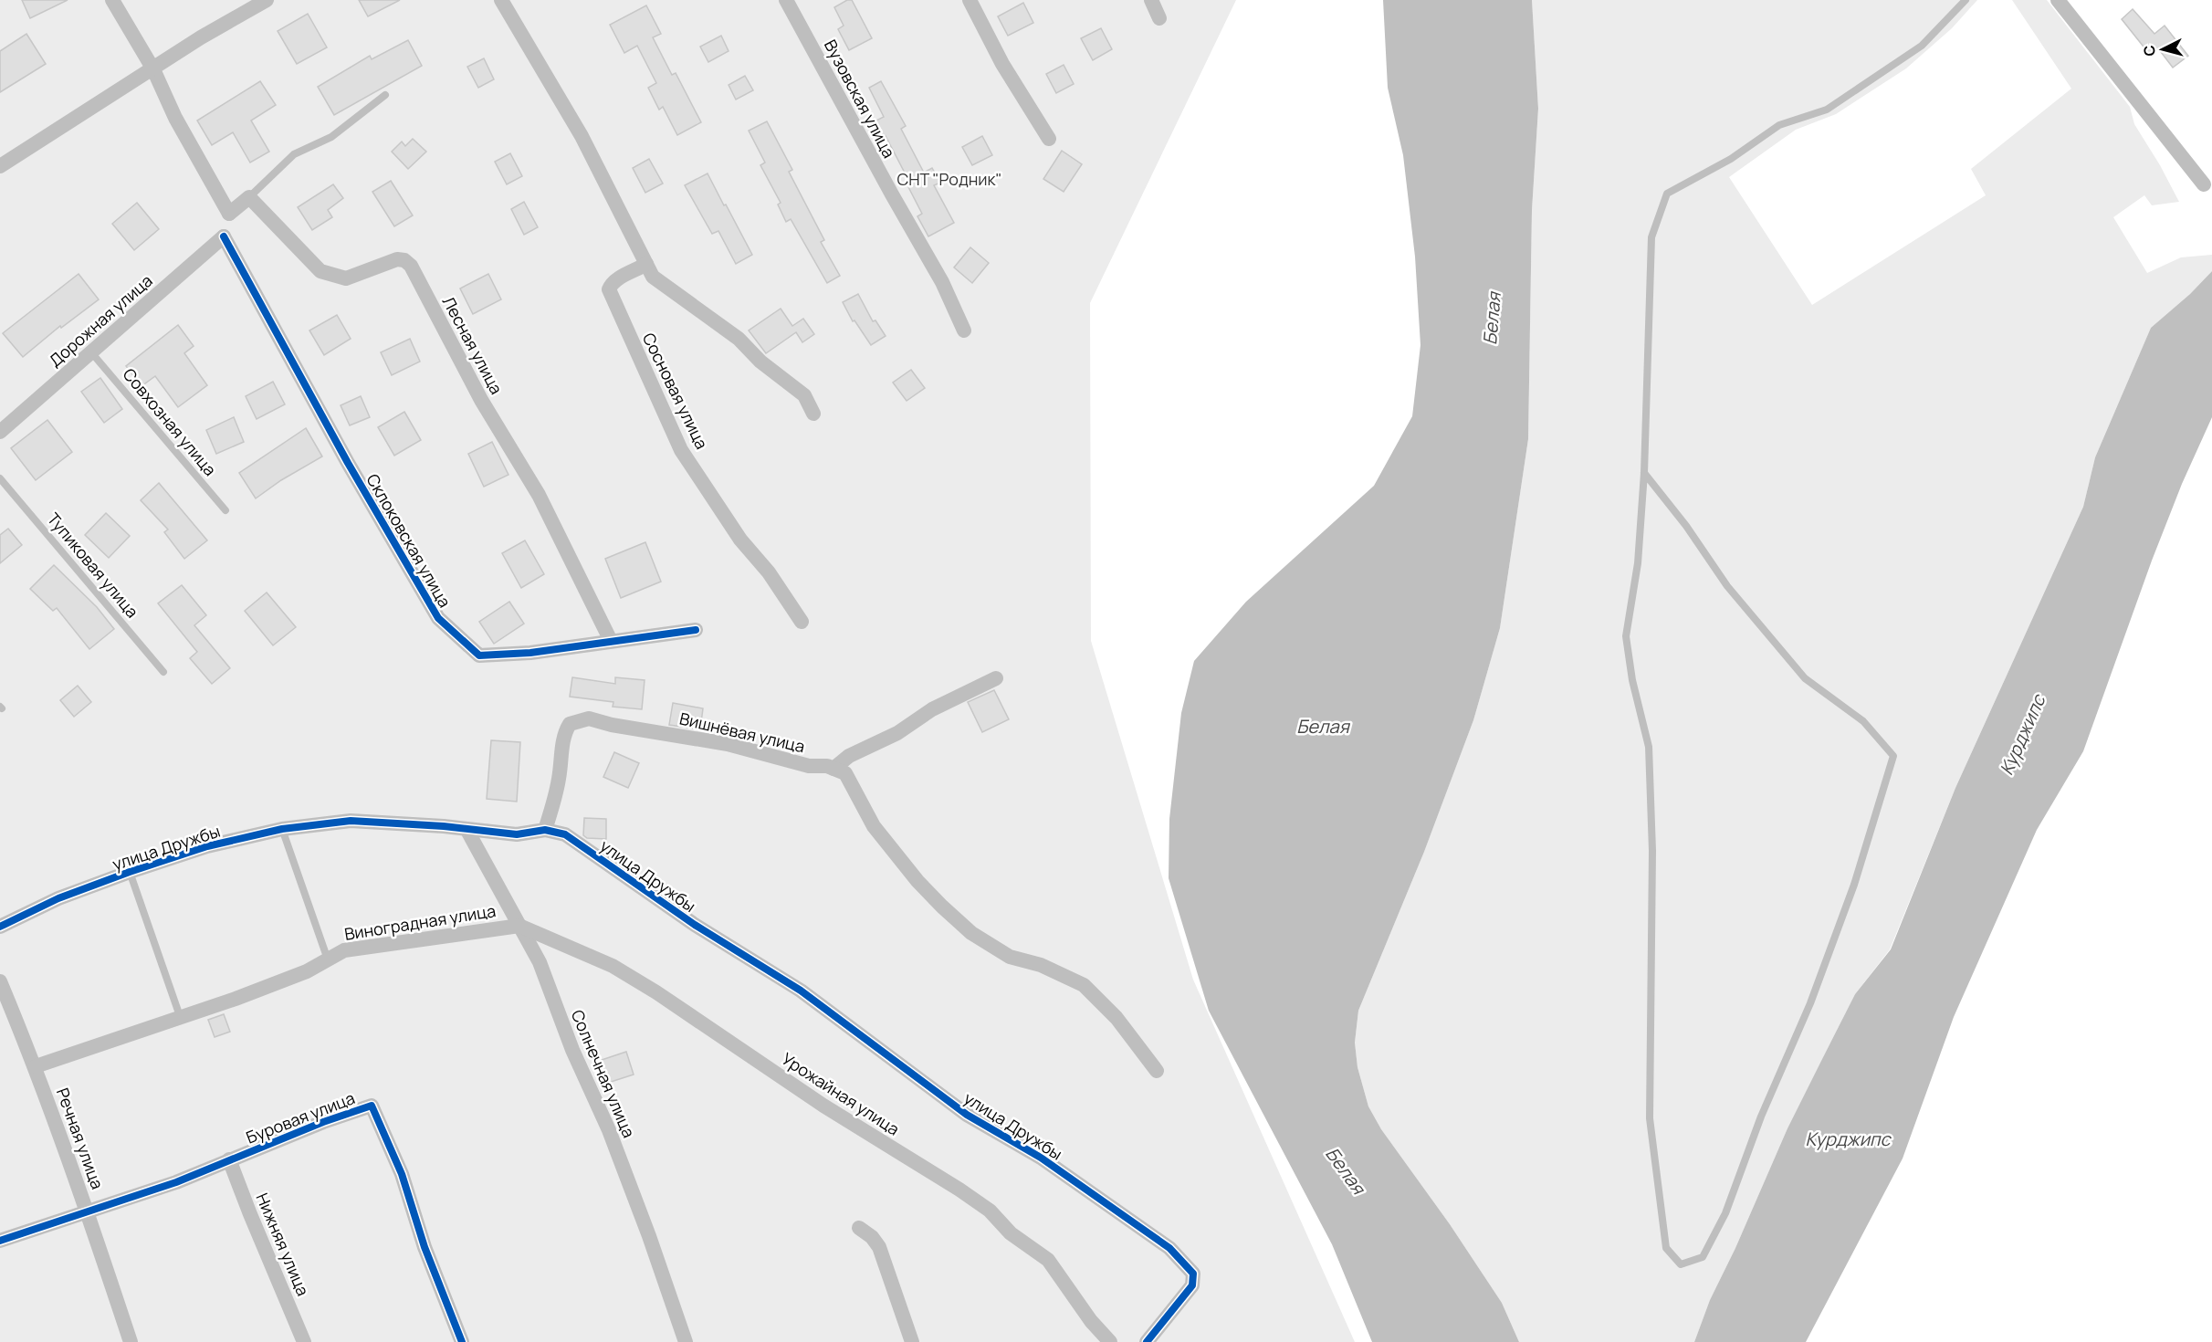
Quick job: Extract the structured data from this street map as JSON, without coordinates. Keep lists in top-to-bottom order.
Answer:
{
  "streets": {
    "street": [
      "Вузовская улица",
      "Дорожная улица",
      "Лесная улица",
      "Сосновая улица",
      "Склоковская улица",
      "Вишнёвая улица",
      "улица Дружбы",
      "Виноградная улица",
      "Солнечная улица",
      "Урожайная улица",
      "Буровая улица",
      "Речная улица",
      "Нижняя улица"
    ],
    "lane": ["Совхозная улица", "Тупиковая улица"]
  },
  "crossings": [
    ["Дорожная улица", "Совхозная улица"],
    ["Дорожная улица", "Склоковская улица"],
    ["Лесная улица", "Склоковская улица"],
    ["Вишнёвая улица", "улица Дружбы"],
    ["улица Дружбы", "Виноградная улица"],
    ["улица Дружбы", "Солнечная улица"],
    ["Виноградная улица", "Солнечная улица"],
    ["Виноградная улица", "Урожайная улица"],
    ["Виноградная улица", "Речная улица"],
    ["Солнечная улица", "Урожайная улица"],
    ["Буровая улица", "Речная улица"],
    ["Буровая улица", "Нижняя улица"]
  ],
  "water": ["Белая", "Курджипс"],
  "parks": ["СНТ \"Родник\""],
  "north": "left"
}
